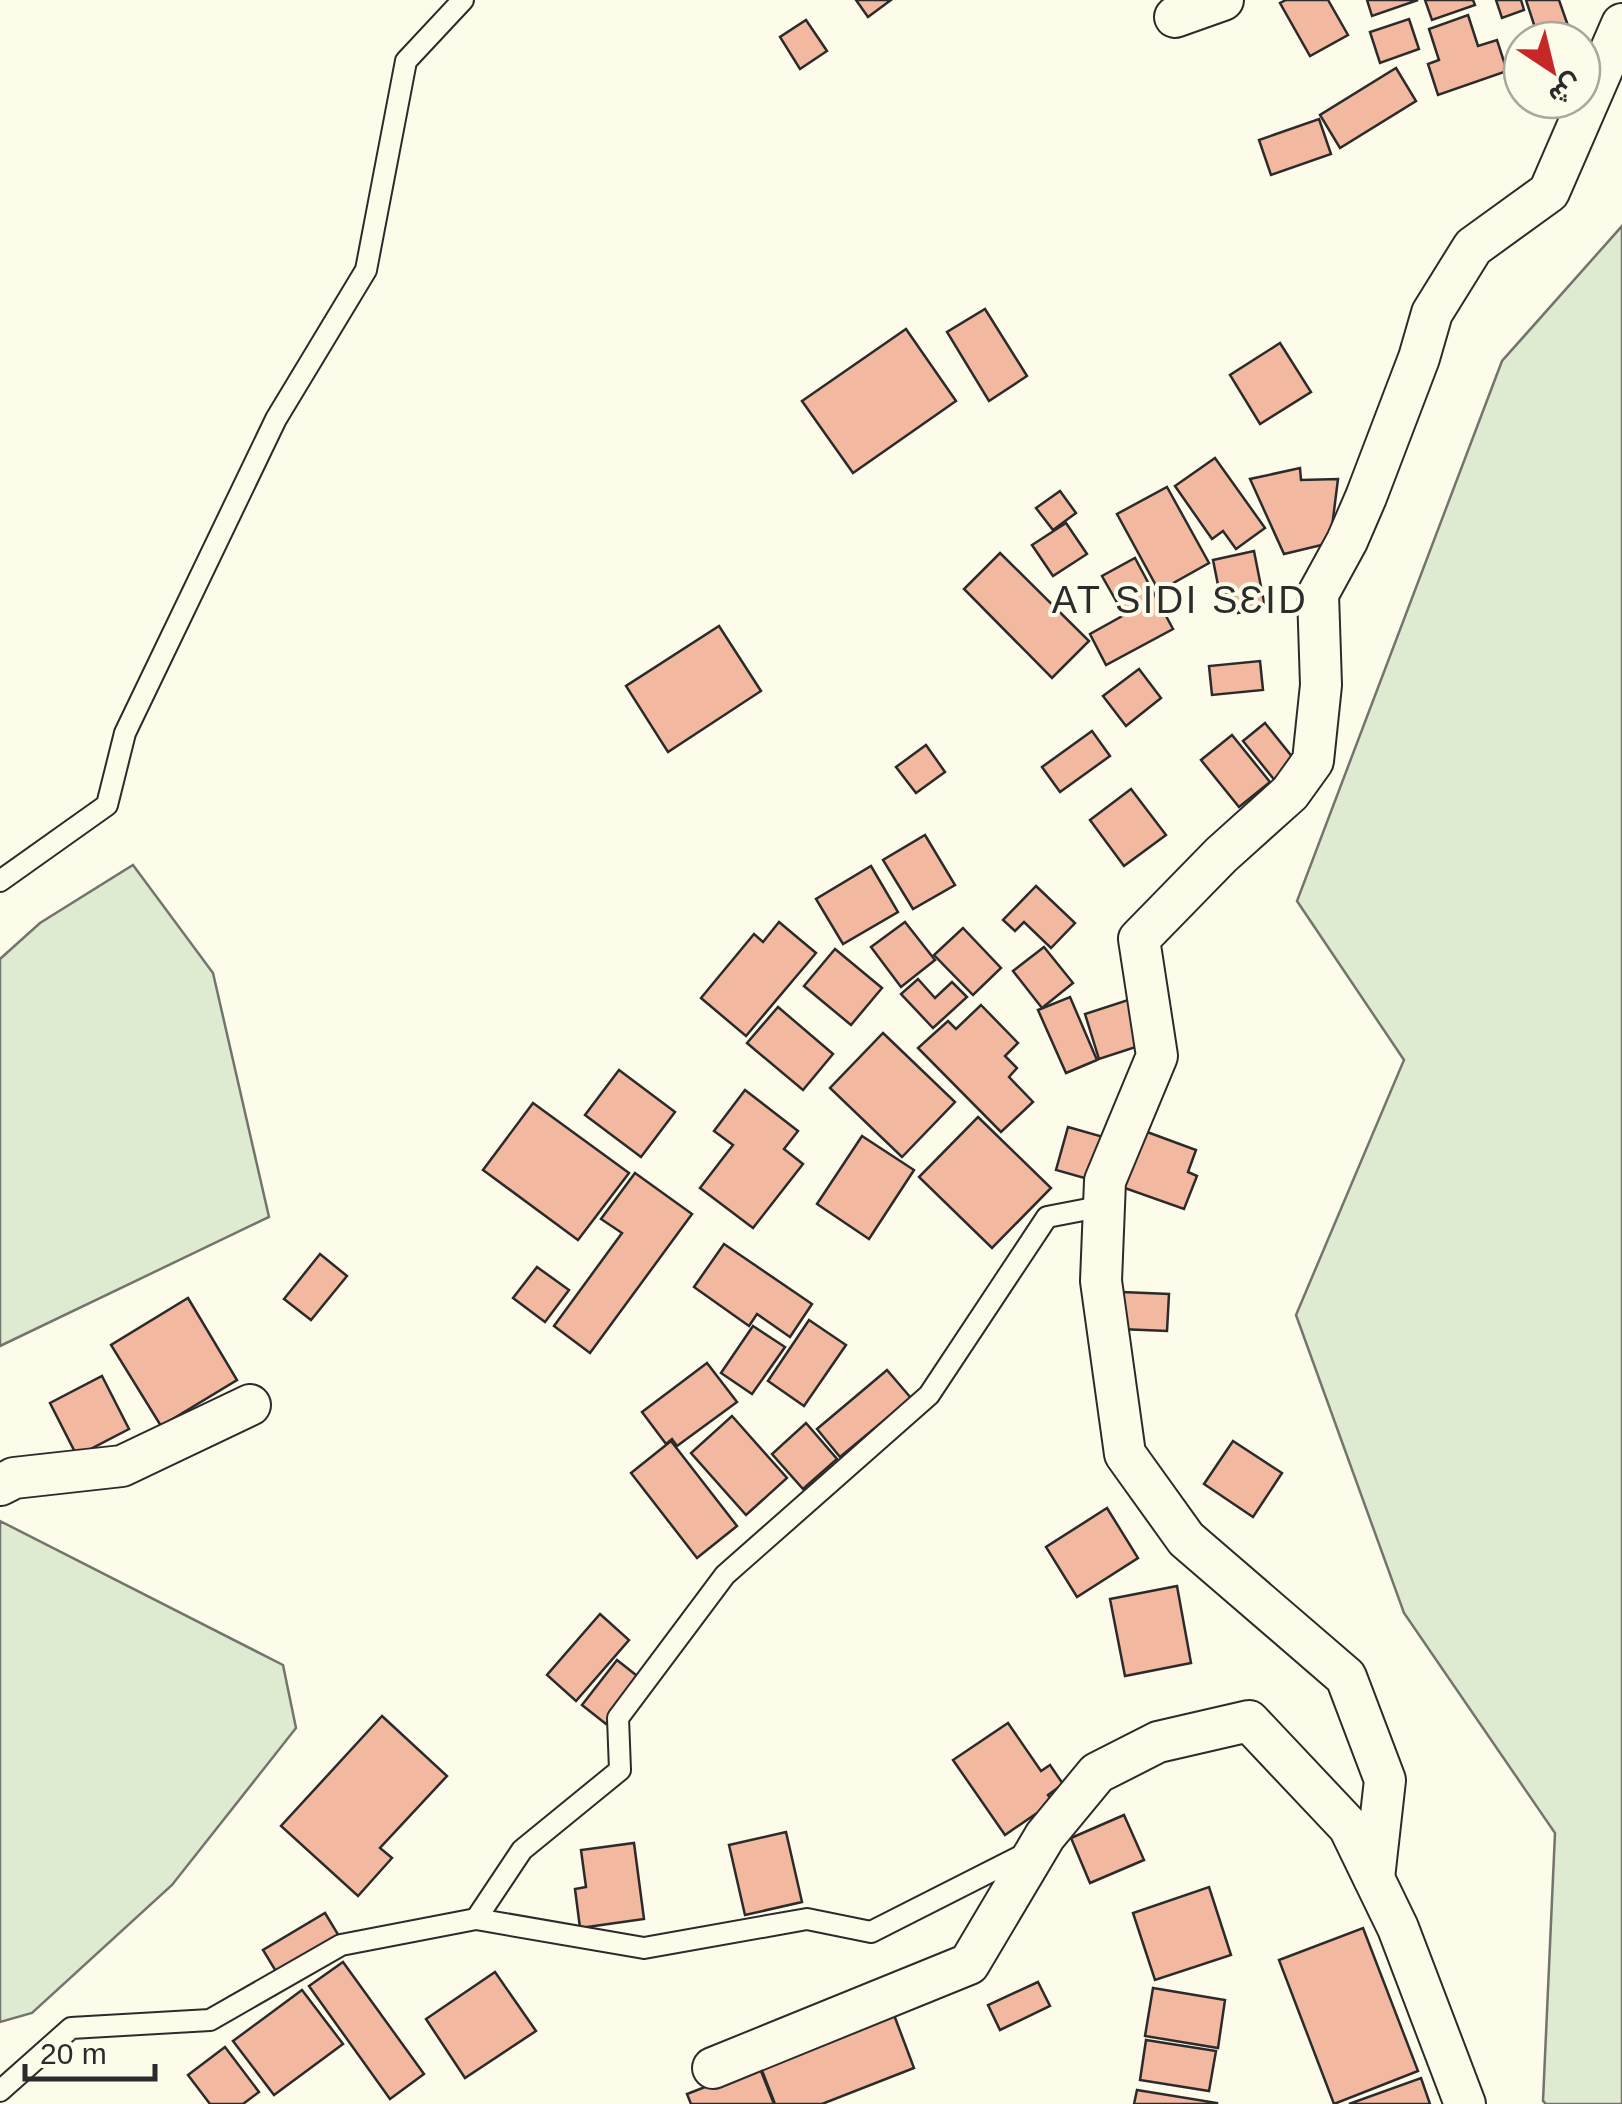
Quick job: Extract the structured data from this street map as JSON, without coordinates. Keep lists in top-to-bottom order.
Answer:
{
  "districts": ["AT SIDI SƐID"],
  "scale_bar": "20 m",
  "north": "bottom right"
}
